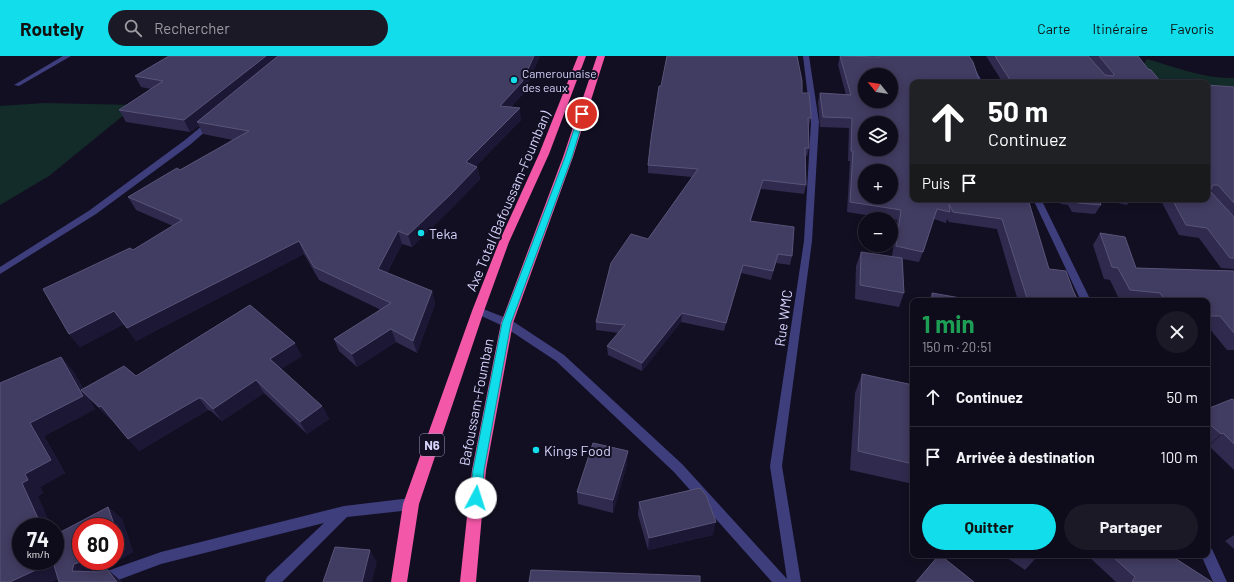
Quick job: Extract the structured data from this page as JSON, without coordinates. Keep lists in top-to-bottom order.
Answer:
{
  "streets": {
    "highway": ["Axe Total (Bafoussam-Foumban)", "Bafoussam-Foumban", "N6"],
    "street": ["Rue WMC"]
  },
  "crossings": [
    ["Axe Total (Bafoussam-Foumban)", "Bafoussam-Foumban"]
  ],
  "places": ["Camerounaise des eaux", "Teka", "Kings Food"],
  "north": "top left",
  "page": {
    "header": "Routely",
    "search": "Rechercher",
    "nav": ["Carte", "Itinéraire", "Favoris"],
    "map_buttons": ["+", "−"],
    "turn": ["50 m", "Continuez"],
    "then": "Puis",
    "heading": ["1 min", "150 m · 20:51"],
    "list": [
      {
        "name": "Continuez",
        "value": "50 m"
      },
      {
        "name": "Arrivée à destination",
        "value": "100 m"
      }
    ],
    "buttons": ["Quitter", "Partager"],
    "speed": "74 km/h",
    "limit": "80"
  }
}
